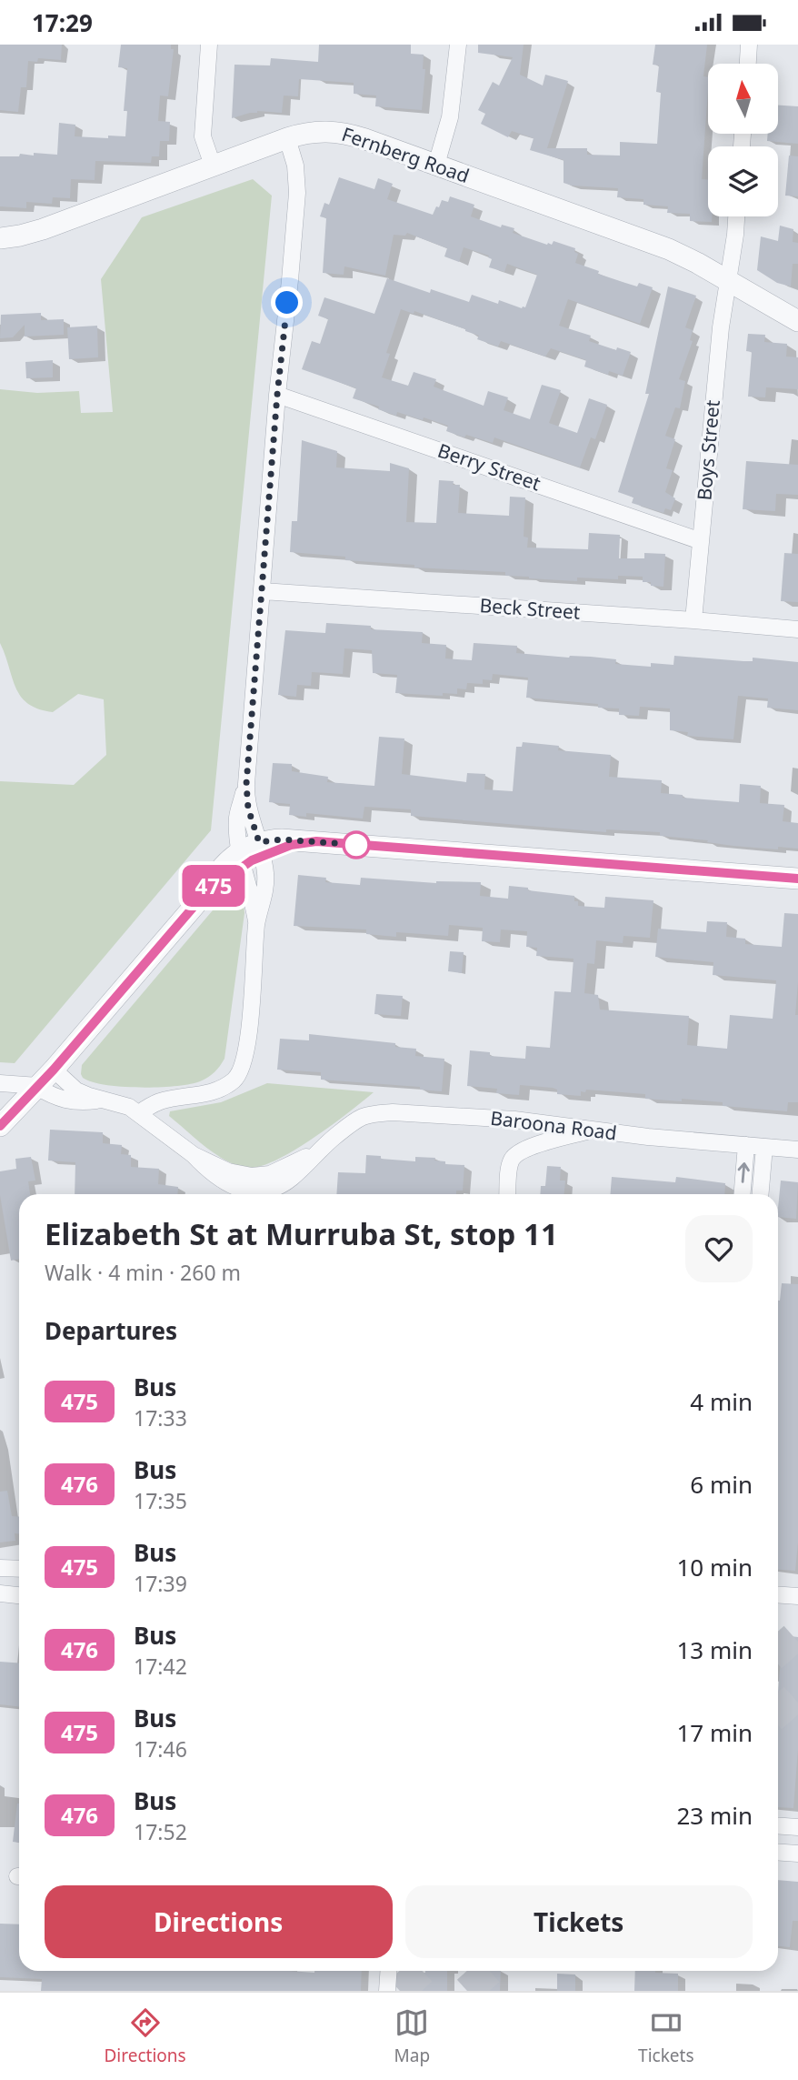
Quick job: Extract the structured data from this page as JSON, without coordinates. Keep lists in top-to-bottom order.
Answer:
{
  "streets": {
    "street": [
      "Fernberg Road",
      "Boys Street",
      "Berry Street",
      "Beck Street",
      "Baroona Road"
    ]
  },
  "crossings": [
    ["Fernberg Road", "Boys Street"],
    ["Boys Street", "Berry Street"],
    ["Boys Street", "Beck Street"]
  ],
  "lines": ["bus line 475"],
  "north": "top",
  "page": {
    "status": "17:29",
    "on_map": "475",
    "heading": [
      ["Elizabeth St at Murruba St, stop 11", "Walk · 4 min · 260 m"],
      "Departures"
    ],
    "list": [
      {
        "mark": "475",
        "name": "Bus",
        "note": "17:33",
        "value": "4 min"
      },
      {
        "mark": "476",
        "name": "Bus",
        "note": "17:35",
        "value": "6 min"
      },
      {
        "mark": "475",
        "name": "Bus",
        "note": "17:39",
        "value": "10 min"
      },
      {
        "mark": "476",
        "name": "Bus",
        "note": "17:42",
        "value": "13 min"
      },
      {
        "mark": "475",
        "name": "Bus",
        "note": "17:46",
        "value": "17 min"
      },
      {
        "mark": "476",
        "name": "Bus",
        "note": "17:52",
        "value": "23 min"
      }
    ],
    "buttons": ["Directions", "Tickets"],
    "tabs": ["Directions", "Map", "Tickets"]
  }
}
